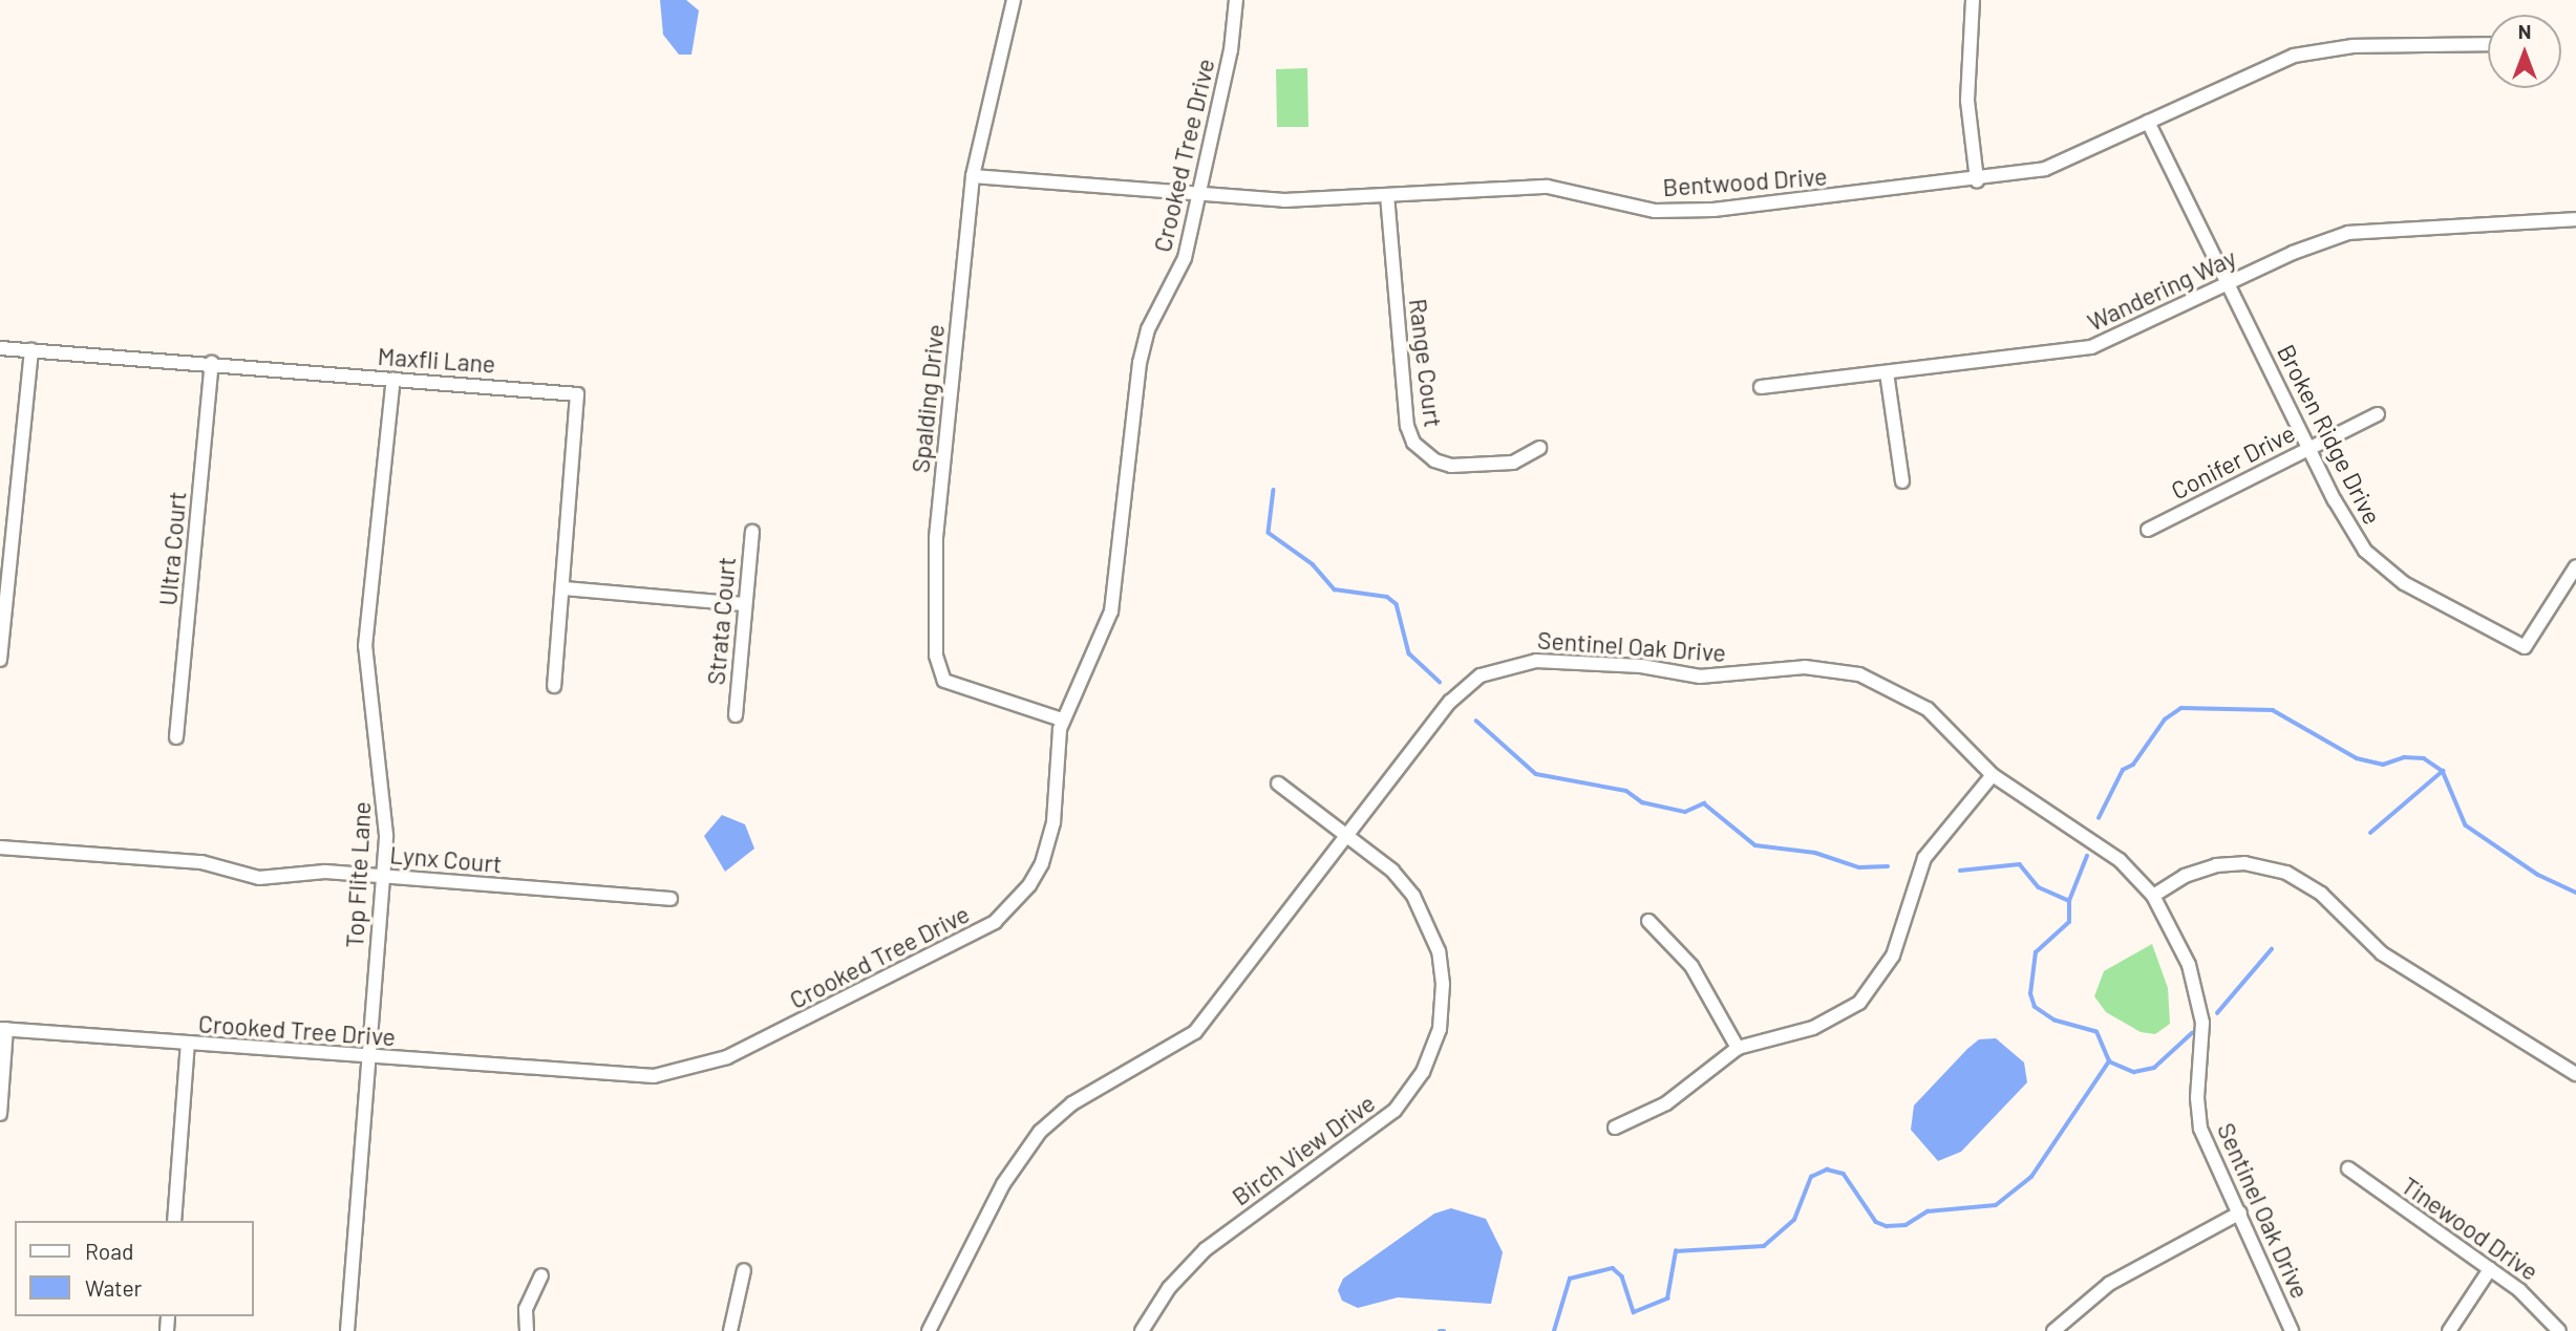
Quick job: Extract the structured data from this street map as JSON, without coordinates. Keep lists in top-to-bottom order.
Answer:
{
  "streets": {
    "street": [
      "Crooked Tree Drive",
      "Bentwood Drive",
      "Wandering Way",
      "Maxfli Lane",
      "Range Court",
      "Spalding Drive",
      "Broken Ridge Drive",
      "Conifer Drive",
      "Ultra Court",
      "Strata Court",
      "Sentinel Oak Drive",
      "Lynx Court",
      "Top Flite Lane",
      "Birch View Drive",
      "Tinewood Drive"
    ]
  },
  "crossings": [
    ["Crooked Tree Drive", "Bentwood Drive"],
    ["Crooked Tree Drive", "Spalding Drive"],
    ["Crooked Tree Drive", "Top Flite Lane"],
    ["Bentwood Drive", "Range Court"],
    ["Bentwood Drive", "Spalding Drive"],
    ["Bentwood Drive", "Broken Ridge Drive"],
    ["Wandering Way", "Broken Ridge Drive"],
    ["Maxfli Lane", "Ultra Court"],
    ["Maxfli Lane", "Top Flite Lane"],
    ["Broken Ridge Drive", "Conifer Drive"],
    ["Sentinel Oak Drive", "Birch View Drive"],
    ["Lynx Court", "Top Flite Lane"]
  ],
  "legend": ["Road", "Water"],
  "north": "top"
}
